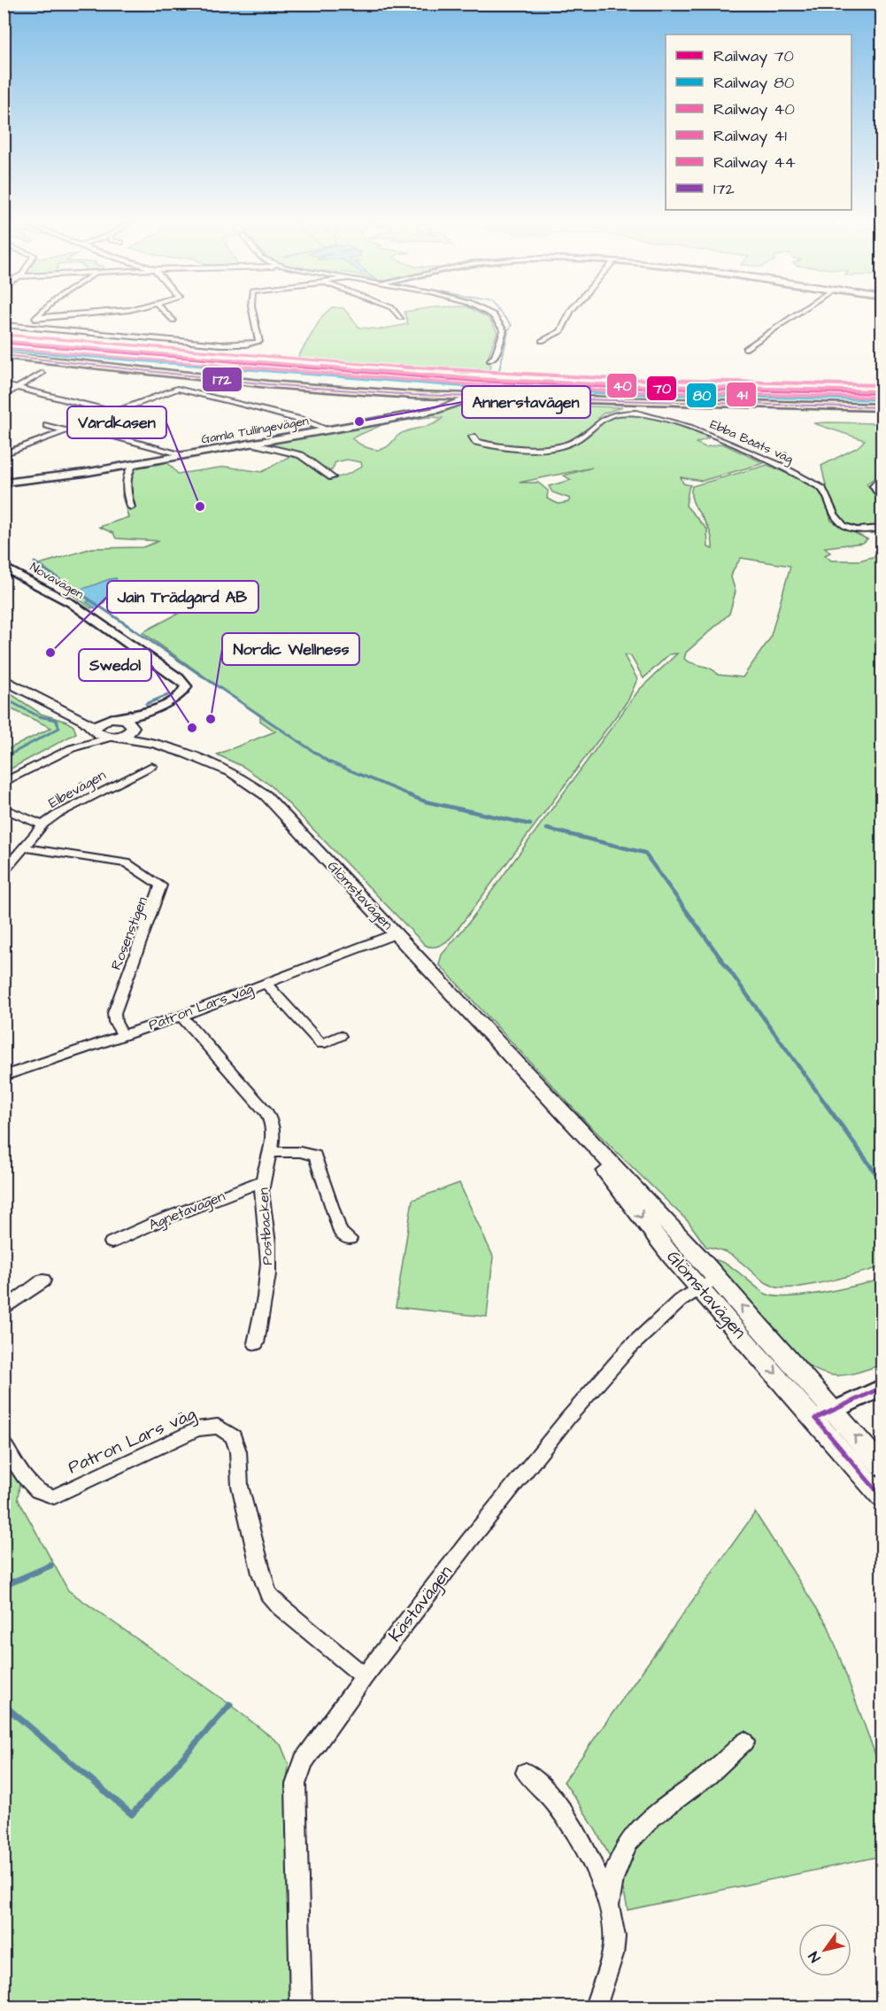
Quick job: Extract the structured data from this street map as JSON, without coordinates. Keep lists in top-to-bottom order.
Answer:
{
  "streets": {
    "main road": ["Glömstavägen"],
    "street": [
      "Gamla Tullingevägen",
      "Ebba Bååts väg",
      "Novavägen",
      "Elbevägen",
      "Rosenstigen",
      "Patron Lars väg",
      "Agnetavägen",
      "Postbacken",
      "Kästavägen"
    ]
  },
  "crossings": [
    ["Novavägen", "Glömstavägen"],
    ["Elbevägen", "Rosenstigen"],
    ["Glömstavägen", "Patron Lars väg"],
    ["Glömstavägen", "Kästavägen"],
    ["Rosenstigen", "Patron Lars väg"],
    ["Patron Lars väg", "Postbacken"],
    ["Patron Lars väg", "Kästavägen"],
    ["Agnetavägen", "Postbacken"]
  ],
  "places": [
    "Annerstavägen",
    "Vårdkasen",
    "Jain Trädgård AB",
    "Nordic Wellness",
    "Swedol"
  ],
  "lines": [
    "rail line 44",
    "rail line 40",
    "rail line 70",
    "rail line 41",
    "rail line 80",
    "transit line 172"
  ],
  "legend": [
    "Railway 70",
    "Railway 80",
    "Railway 40",
    "Railway 41",
    "Railway 44",
    "172"
  ],
  "north": "bottom left"
}
